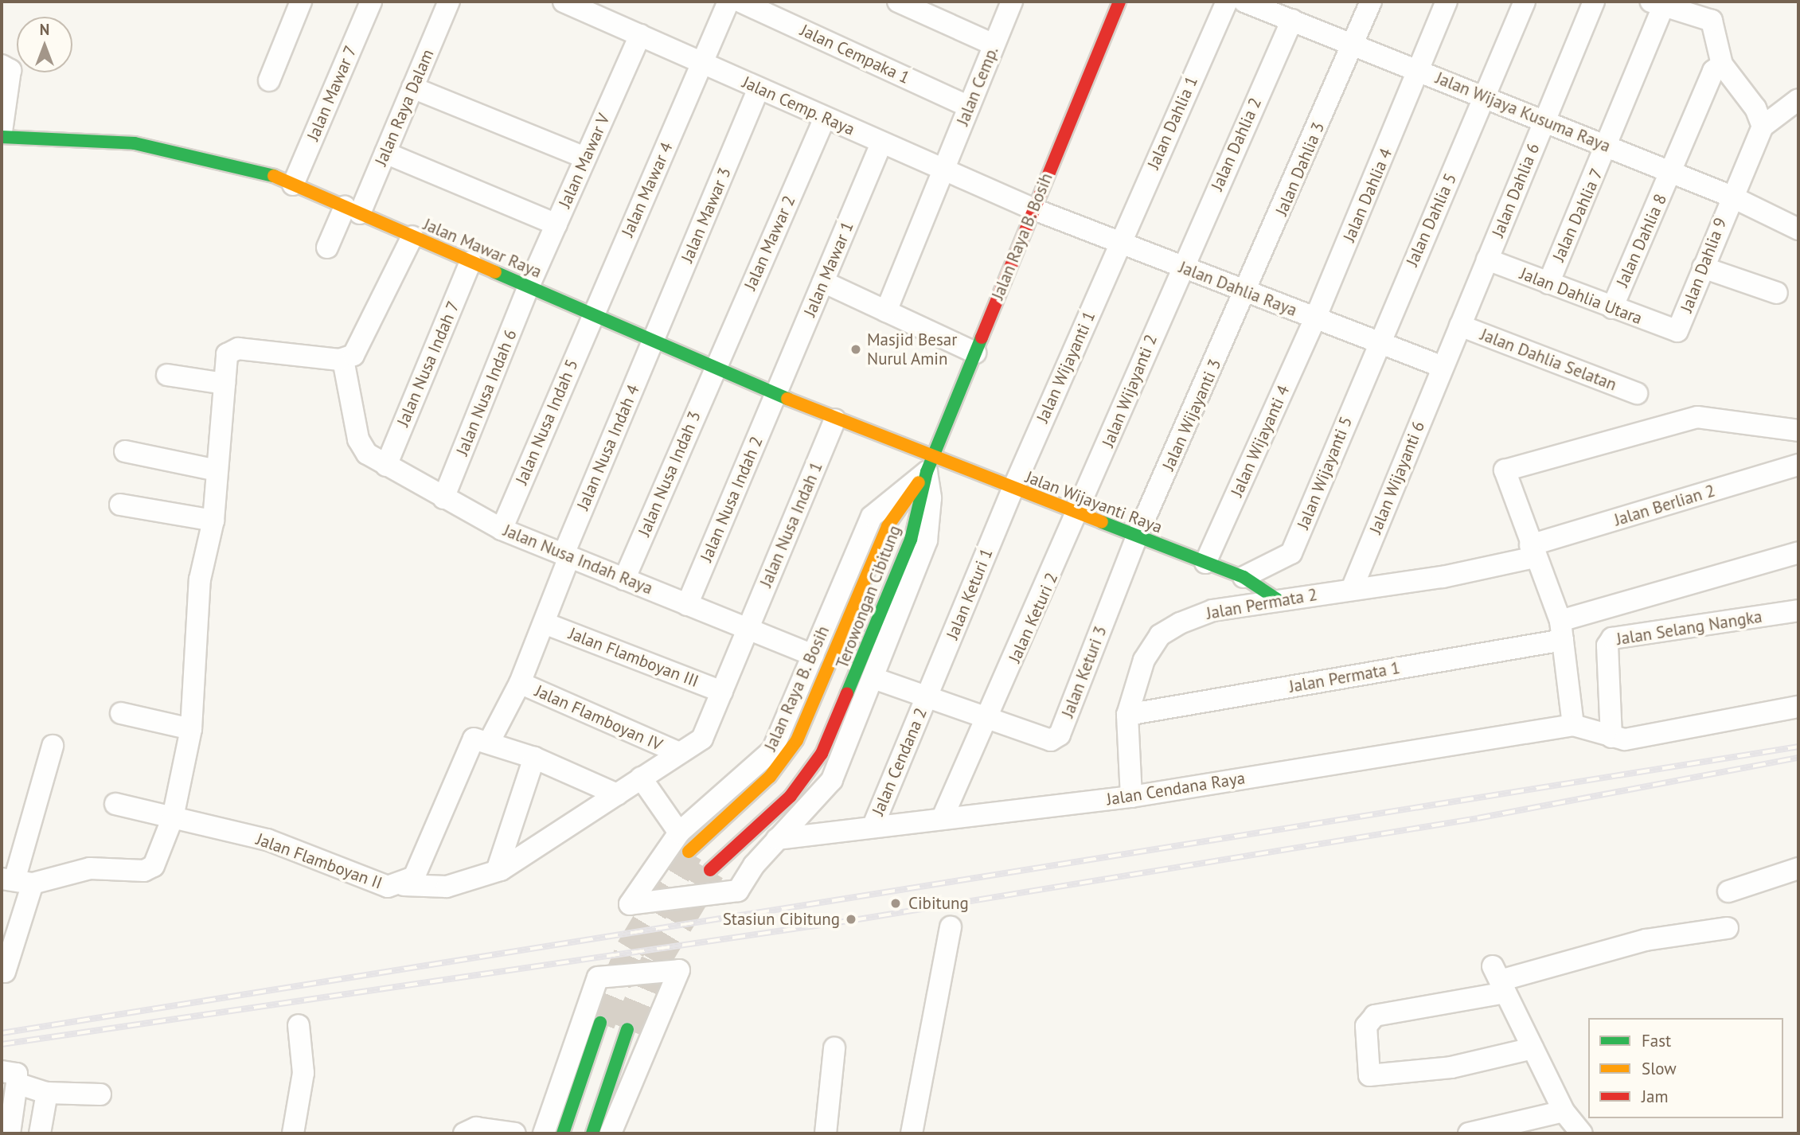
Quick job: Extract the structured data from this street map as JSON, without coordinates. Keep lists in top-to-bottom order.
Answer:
{
  "streets": {
    "main road": [
      "Jalan Raya B. Bosih",
      "Jalan Mawar Raya",
      "Jalan Wijayanti Raya",
      "Terowongan Cibitung"
    ],
    "street": [
      "Jalan Cempaka 1",
      "Jalan Cemp.",
      "Jalan Mawar 7",
      "Jalan Cemp. Raya",
      "Jalan Raya Dalam",
      "Jalan Wijaya Kusuma Raya",
      "Jalan Dahlia 1",
      "Jalan Dahlia 2",
      "Jalan Mawar V",
      "Jalan Dahlia 3",
      "Jalan Mawar 4",
      "Jalan Dahlia 6",
      "Jalan Dahlia 4",
      "Jalan Mawar 3",
      "Jalan Dahlia 7",
      "Jalan Dahlia 5",
      "Jalan Dahlia 8",
      "Jalan Mawar 2",
      "Jalan Dahlia 9",
      "Jalan Mawar 1",
      "Jalan Dahlia Raya",
      "Jalan Dahlia Utara",
      "Jalan Dahlia Selatan",
      "Jalan Nusa Indah 7",
      "Jalan Wijayanti 1",
      "Jalan Wijayanti 2",
      "Jalan Nusa Indah 6",
      "Jalan Wijayanti 3",
      "Jalan Nusa Indah 5",
      "Jalan Wijayanti 4",
      "Jalan Nusa Indah 4",
      "Jalan Wijayanti 5",
      "Jalan Nusa Indah 3",
      "Jalan Wijayanti 6",
      "Jalan Nusa Indah 2",
      "Jalan Berlian 2",
      "Jalan Nusa Indah 1",
      "Jalan Nusa Indah Raya",
      "Jalan Keturi 1",
      "Jalan Permata 2",
      "Jalan Keturi 2",
      "Jalan Selang Nangka",
      "Jalan Flamboyan III",
      "Jalan Keturi 3",
      "Jalan Permata 1",
      "Jalan Flamboyan IV",
      "Jalan Cendana 2",
      "Jalan Cendana Raya",
      "Jalan Flamboyan II"
    ]
  },
  "crossings": [
    ["Jalan Cempaka 1", "Jalan Cemp."],
    ["Jalan Cemp.", "Jalan Cemp. Raya"],
    ["Jalan Mawar 7", "Jalan Mawar Raya"],
    ["Jalan Cemp. Raya", "Jalan Mawar V"],
    ["Jalan Cemp. Raya", "Jalan Mawar 4"],
    ["Jalan Cemp. Raya", "Jalan Mawar 3"],
    ["Jalan Cemp. Raya", "Jalan Raya B. Bosih"],
    ["Jalan Cemp. Raya", "Jalan Mawar 2"],
    ["Jalan Cemp. Raya", "Jalan Mawar 1"],
    ["Jalan Cemp. Raya", "Jalan Dahlia Raya"],
    ["Jalan Raya Dalam", "Jalan Mawar Raya"],
    ["Jalan Wijaya Kusuma Raya", "Jalan Dahlia 2"],
    ["Jalan Wijaya Kusuma Raya", "Jalan Dahlia 3"],
    ["Jalan Wijaya Kusuma Raya", "Jalan Dahlia 6"],
    ["Jalan Wijaya Kusuma Raya", "Jalan Dahlia 4"],
    ["Jalan Wijaya Kusuma Raya", "Jalan Dahlia 7"],
    ["Jalan Wijaya Kusuma Raya", "Jalan Dahlia 5"],
    ["Jalan Wijaya Kusuma Raya", "Jalan Dahlia 8"],
    ["Jalan Wijaya Kusuma Raya", "Jalan Dahlia 9"],
    ["Jalan Dahlia 1", "Jalan Dahlia Raya"],
    ["Jalan Dahlia 1", "Jalan Wijayanti 1"],
    ["Jalan Dahlia 2", "Jalan Dahlia Raya"],
    ["Jalan Dahlia 2", "Jalan Wijayanti 2"],
    ["Jalan Mawar V", "Jalan Mawar Raya"],
    ["Jalan Mawar V", "Jalan Nusa Indah 6"],
    ["Jalan Dahlia 3", "Jalan Dahlia Raya"],
    ["Jalan Dahlia 3", "Jalan Wijayanti 3"],
    ["Jalan Mawar 4", "Jalan Mawar Raya"],
    ["Jalan Mawar 4", "Jalan Nusa Indah 5"],
    ["Jalan Dahlia 6", "Jalan Dahlia Utara"],
    ["Jalan Dahlia 6", "Jalan Dahlia Selatan"],
    ["Jalan Dahlia 6", "Jalan Wijayanti 6"],
    ["Jalan Dahlia 4", "Jalan Dahlia Raya"],
    ["Jalan Dahlia 4", "Jalan Wijayanti 4"],
    ["Jalan Mawar 3", "Jalan Mawar Raya"],
    ["Jalan Mawar 3", "Jalan Nusa Indah 4"],
    ["Jalan Dahlia 7", "Jalan Dahlia Utara"],
    ["Jalan Dahlia 5", "Jalan Dahlia Raya"],
    ["Jalan Dahlia 5", "Jalan Wijayanti 5"],
    ["Jalan Raya B. Bosih", "Jalan Mawar Raya"],
    ["Jalan Raya B. Bosih", "Jalan Dahlia Raya"],
    ["Jalan Raya B. Bosih", "Jalan Wijayanti Raya"],
    ["Jalan Raya B. Bosih", "Jalan Nusa Indah Raya"],
    ["Jalan Raya B. Bosih", "Terowongan Cibitung"],
    ["Jalan Raya B. Bosih", "Jalan Keturi 3"],
    ["Jalan Raya B. Bosih", "Jalan Cendana Raya"],
    ["Jalan Dahlia 8", "Jalan Dahlia Utara"],
    ["Jalan Mawar 2", "Jalan Mawar Raya"],
    ["Jalan Mawar 2", "Jalan Nusa Indah 3"],
    ["Jalan Mawar Raya", "Jalan Mawar 1"],
    ["Jalan Mawar Raya", "Jalan Nusa Indah 7"],
    ["Jalan Mawar Raya", "Jalan Nusa Indah 6"],
    ["Jalan Mawar Raya", "Jalan Nusa Indah 5"],
    ["Jalan Mawar Raya", "Jalan Nusa Indah 4"],
    ["Jalan Mawar Raya", "Jalan Nusa Indah 3"],
    ["Jalan Mawar Raya", "Jalan Nusa Indah 2"],
    ["Jalan Mawar Raya", "Jalan Wijayanti Raya"],
    ["Jalan Mawar Raya", "Jalan Nusa Indah 1"],
    ["Jalan Mawar Raya", "Terowongan Cibitung"],
    ["Jalan Dahlia 9", "Jalan Dahlia Utara"],
    ["Jalan Mawar 1", "Jalan Nusa Indah 2"],
    ["Jalan Dahlia Raya", "Jalan Wijayanti 1"],
    ["Jalan Dahlia Raya", "Jalan Wijayanti 2"],
    ["Jalan Dahlia Raya", "Jalan Wijayanti 3"],
    ["Jalan Dahlia Raya", "Jalan Wijayanti 4"],
    ["Jalan Dahlia Raya", "Jalan Wijayanti 5"],
    ["Jalan Dahlia Raya", "Jalan Wijayanti 6"],
    ["Jalan Dahlia Selatan", "Jalan Wijayanti 6"],
    ["Jalan Nusa Indah 7", "Jalan Nusa Indah Raya"],
    ["Jalan Wijayanti 1", "Jalan Wijayanti Raya"],
    ["Jalan Wijayanti 1", "Jalan Keturi 1"],
    ["Jalan Wijayanti 2", "Jalan Wijayanti Raya"],
    ["Jalan Wijayanti 2", "Jalan Keturi 2"],
    ["Jalan Nusa Indah 6", "Jalan Nusa Indah Raya"],
    ["Jalan Wijayanti 3", "Jalan Wijayanti Raya"],
    ["Jalan Wijayanti 3", "Jalan Keturi 3"],
    ["Jalan Nusa Indah 5", "Jalan Nusa Indah Raya"],
    ["Jalan Wijayanti 4", "Jalan Wijayanti Raya"],
    ["Jalan Nusa Indah 4", "Jalan Nusa Indah Raya"],
    ["Jalan Nusa Indah 4", "Jalan Flamboyan III"],
    ["Jalan Nusa Indah 4", "Jalan Flamboyan II"],
    ["Jalan Wijayanti 5", "Jalan Wijayanti Raya"],
    ["Jalan Nusa Indah 3", "Jalan Nusa Indah Raya"],
    ["Jalan Wijayanti 6", "Jalan Permata 2"],
    ["Jalan Nusa Indah 2", "Jalan Nusa Indah Raya"],
    ["Jalan Wijayanti Raya", "Jalan Keturi 1"],
    ["Jalan Wijayanti Raya", "Terowongan Cibitung"],
    ["Jalan Wijayanti Raya", "Jalan Permata 2"],
    ["Jalan Wijayanti Raya", "Jalan Keturi 2"],
    ["Jalan Wijayanti Raya", "Jalan Keturi 3"],
    ["Jalan Berlian 2", "Jalan Permata 2"],
    ["Jalan Nusa Indah 1", "Jalan Nusa Indah Raya"],
    ["Jalan Nusa Indah 1", "Jalan Flamboyan III"],
    ["Jalan Nusa Indah 1", "Jalan Flamboyan IV"],
    ["Jalan Nusa Indah 1", "Jalan Flamboyan II"],
    ["Jalan Keturi 1", "Jalan Keturi 3"],
    ["Jalan Keturi 1", "Jalan Cendana 2"],
    ["Jalan Permata 2", "Jalan Permata 1"],
    ["Jalan Permata 2", "Jalan Cendana Raya"],
    ["Jalan Keturi 2", "Jalan Keturi 3"],
    ["Jalan Keturi 2", "Jalan Cendana Raya"],
    ["Jalan Flamboyan III", "Jalan Flamboyan II"],
    ["Jalan Keturi 3", "Jalan Cendana 2"],
    ["Jalan Flamboyan IV", "Jalan Flamboyan II"],
    ["Jalan Cendana 2", "Jalan Cendana Raya"]
  ],
  "places": ["Masjid Besar Nurul Amin", "Cibitung", "Stasiun Cibitung"],
  "legend": ["Fast", "Slow", "Jam"],
  "north": "top"
}
